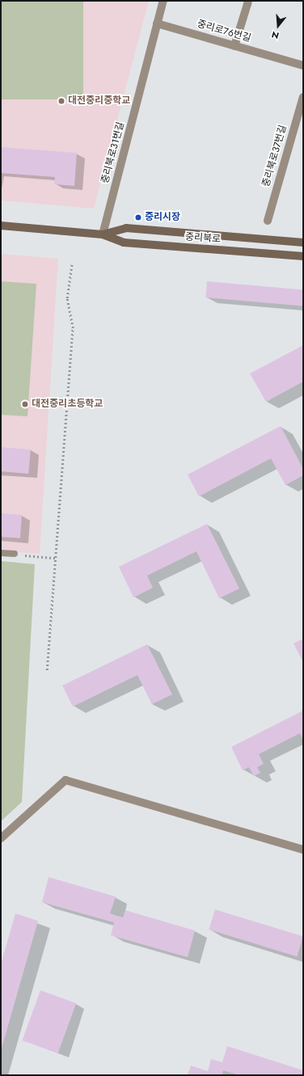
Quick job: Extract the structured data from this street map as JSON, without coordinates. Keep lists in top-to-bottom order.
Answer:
{
  "streets": {
    "main road": ["중리북로"],
    "street": ["중리로76번길", "중리북로31번길", "중리북로37번길"]
  },
  "crossings": [
    ["중리로76번길", "중리북로31번길"],
    ["중리북로31번길", "중리북로"]
  ],
  "places": ["대전중리중학교", "중리시장", "대전중리초등학교"],
  "north": "bottom"
}
